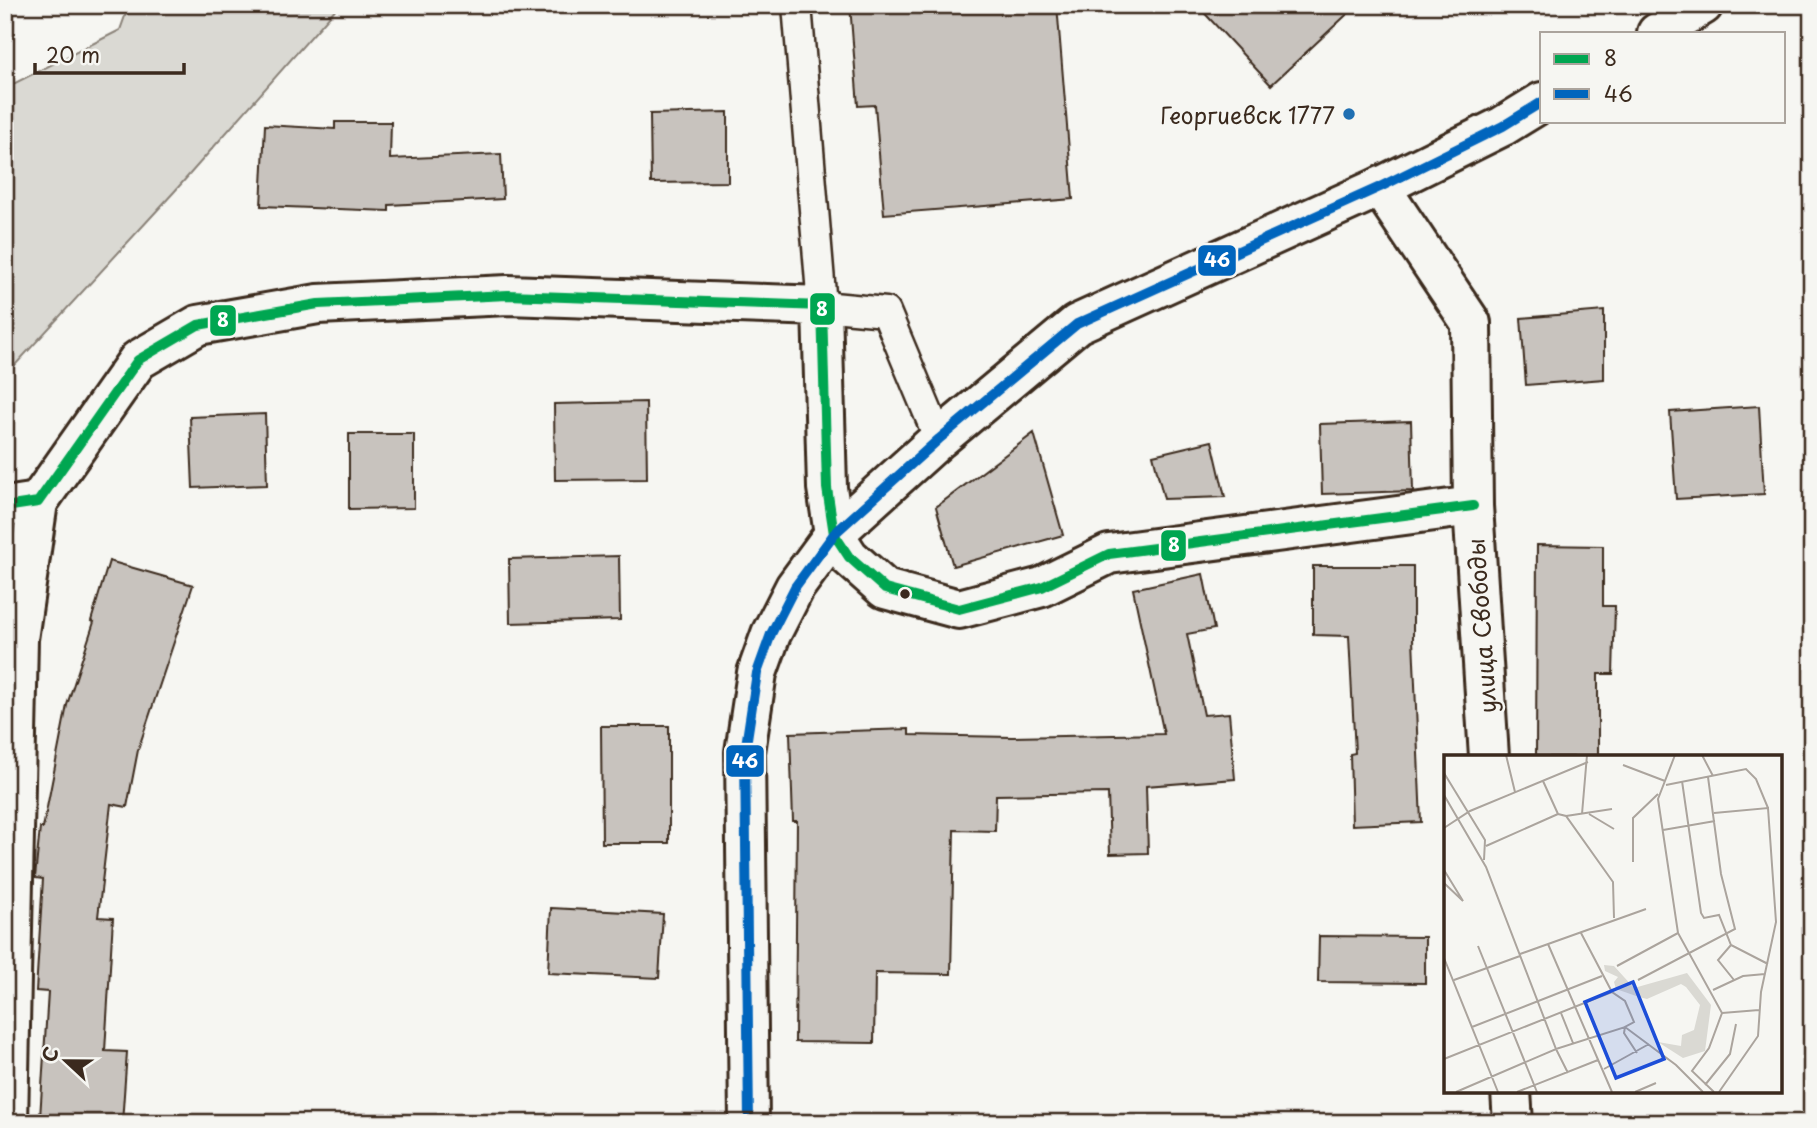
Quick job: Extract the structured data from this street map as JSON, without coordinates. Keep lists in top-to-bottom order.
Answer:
{
  "streets": {
    "street": ["улица Свободы"]
  },
  "places": ["Георгиевск 1777"],
  "lines": ["transit line 46", "transit line 8"],
  "legend": ["8", "46"],
  "scale_bar": "20 m",
  "north": "left"
}
